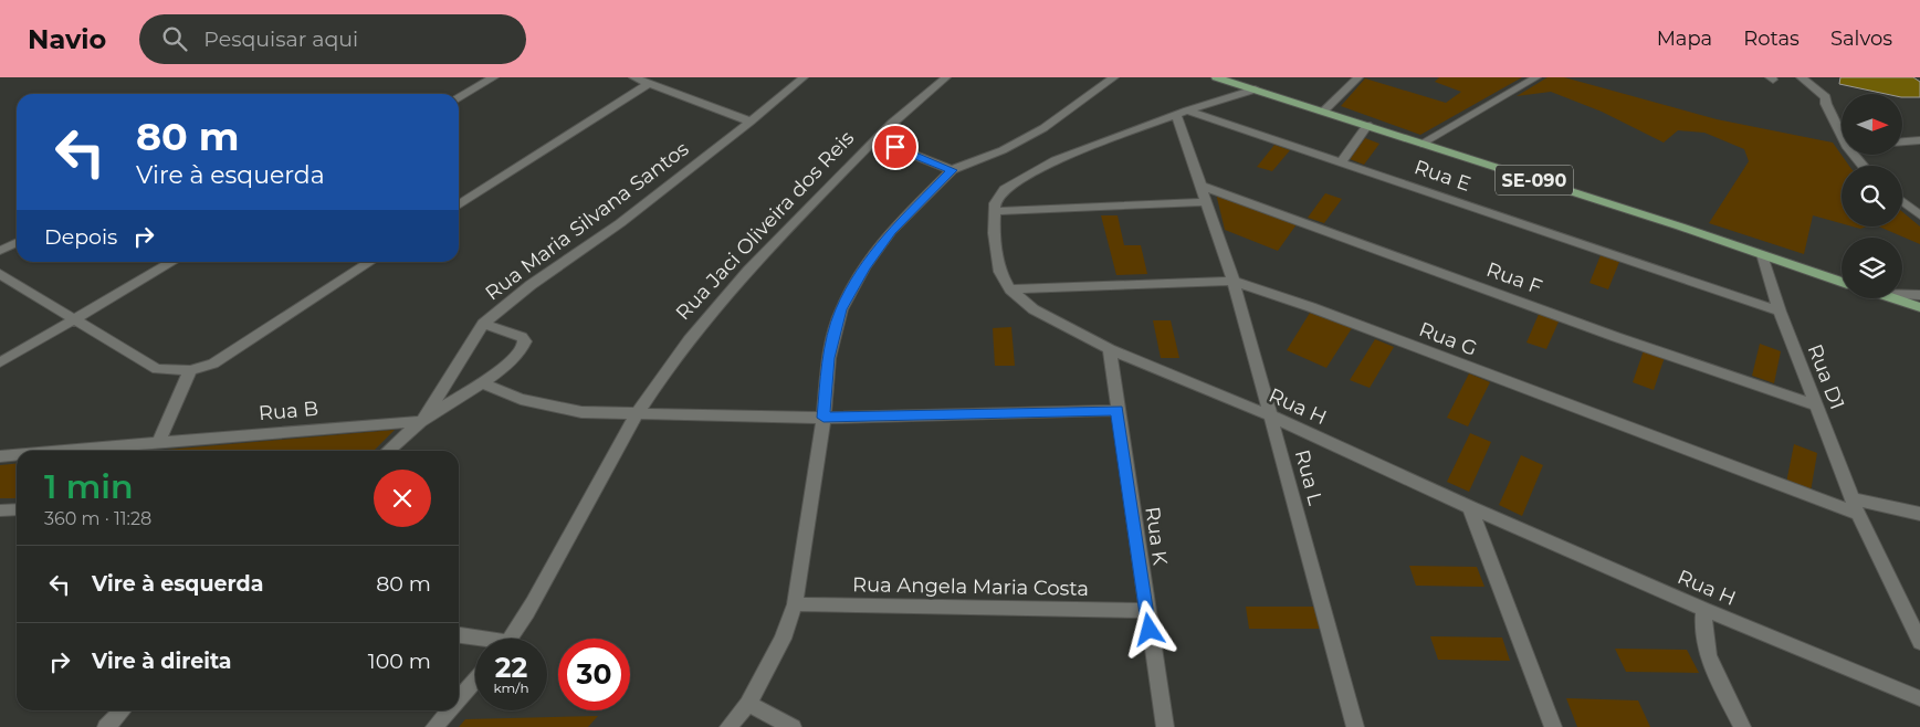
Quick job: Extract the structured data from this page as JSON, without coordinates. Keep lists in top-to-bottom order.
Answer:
{
  "streets": {
    "main road": ["SE-090"],
    "street": [
      "Rua E",
      "Rua Maria Silvana Santos",
      "Rua Jaci Oliveira dos Reis",
      "Rua F",
      "Rua G",
      "Rua D1",
      "Rua H",
      "Rua B",
      "Rua L",
      "Rua K",
      "Rua Angela Maria Costa"
    ]
  },
  "crossings": [
    ["Rua E", "Rua D1"],
    ["Rua E", "Rua L"],
    ["SE-090", "Rua D1"],
    ["Rua Maria Silvana Santos", "Rua B"],
    ["Rua F", "Rua D1"],
    ["Rua F", "Rua L"],
    ["Rua G", "Rua D1"],
    ["Rua G", "Rua H"],
    ["Rua G", "Rua L"],
    ["Rua H", "Rua L"],
    ["Rua H", "Rua K"],
    ["Rua K", "Rua Angela Maria Costa"]
  ],
  "north": "right",
  "page": {
    "header": "Navio",
    "search": "Pesquisar aqui",
    "nav": ["Mapa", "Rotas", "Salvos"],
    "turn": ["80 m", "Vire à esquerda"],
    "then": "Depois",
    "heading": ["1 min", "360 m · 11:28"],
    "list": [
      {
        "name": "Vire à esquerda",
        "value": "80 m"
      },
      {
        "name": "Vire à direita",
        "value": "100 m"
      }
    ],
    "speed": "22 km/h",
    "limit": "30"
  }
}
